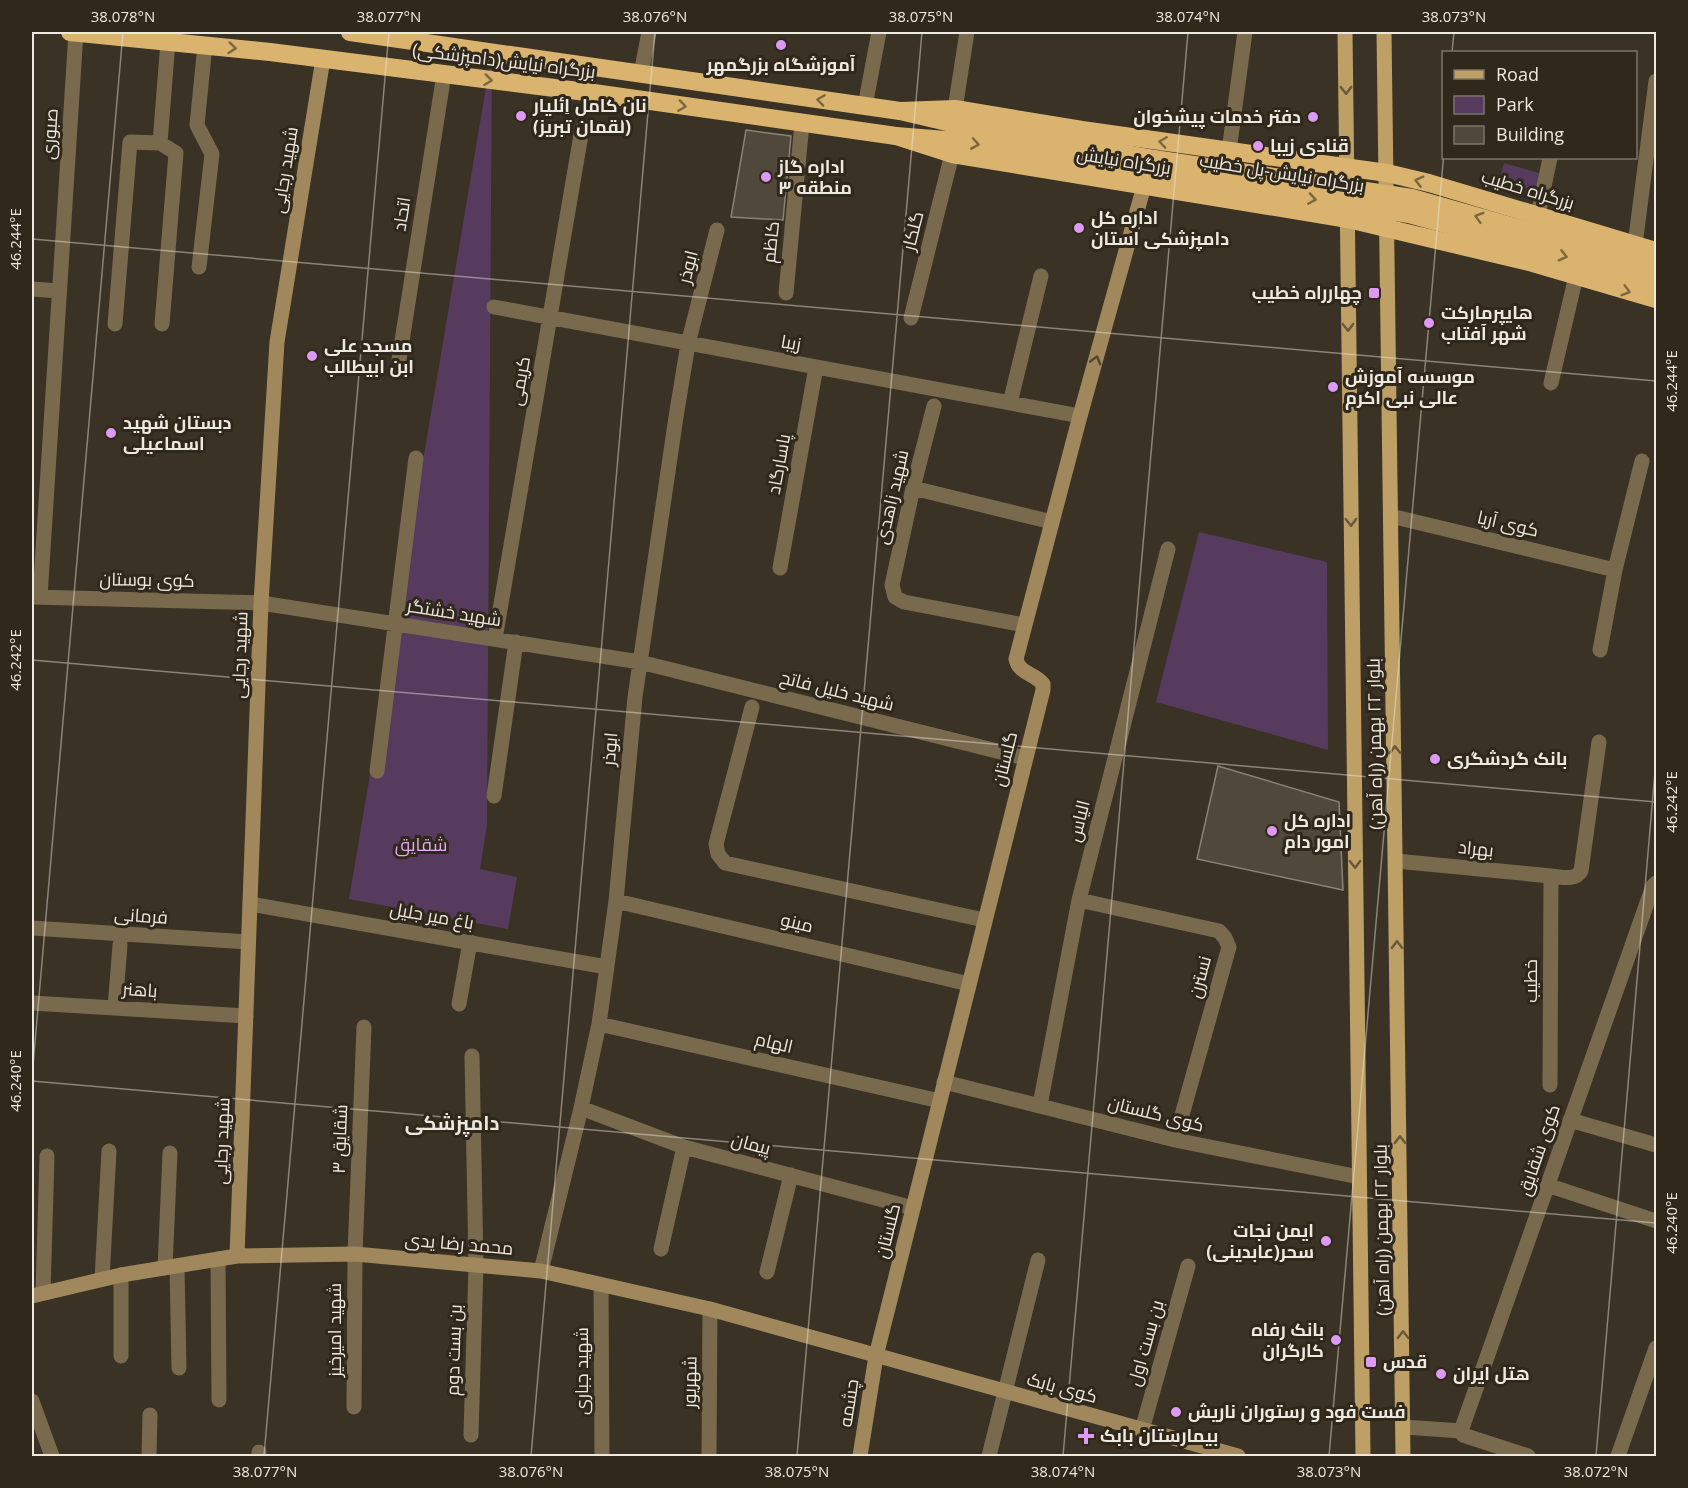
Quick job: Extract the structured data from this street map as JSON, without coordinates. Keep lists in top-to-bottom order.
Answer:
{
  "streets": {
    "highway": [
      "بزرگراه نیایش(دامپزشکی)",
      "بزرگراه نیایش",
      "بزرگراه نیایش-پل خطیب",
      "بزرگراه خطیب"
    ],
    "main road": [
      "شهید رجایی",
      "بلوار ۲۲ بهمن (راه آهن)",
      "گلستان",
      "محمد رضا یدی",
      "کوی بابک",
      "چشمه"
    ],
    "street": [
      "صبوری",
      "اتحاد",
      "گلکار",
      "کاظم",
      "ابوذر",
      "زیبا",
      "کریمی",
      "پاسارگاد",
      "شهید زاهدی",
      "کوی آریا",
      "کوی بوستان",
      "شهید خشتگر",
      "شهید خلیل فاتح",
      "الیاس",
      "بهراد",
      "فرمانی",
      "باغ میر جلیل",
      "مینو",
      "نسترن",
      "خطیب",
      "باهنر",
      "الهام",
      "کوی گلستان",
      "شقایق ۳",
      "پیمان",
      "کوی شقایق",
      "شهید امیرخیز",
      "بن بست اول",
      "بن بست دوم",
      "شهید جباری",
      "شهریور"
    ]
  },
  "crossings": [
    ["بزرگراه نیایش(دامپزشکی)", "صبوری"],
    ["بزرگراه نیایش(دامپزشکی)", "بزرگراه نیایش"],
    ["بزرگراه نیایش(دامپزشکی)", "شهید رجایی"],
    ["بزرگراه نیایش(دامپزشکی)", "بزرگراه نیایش-پل خطیب"],
    ["بزرگراه نیایش(دامپزشکی)", "اتحاد"],
    ["بزرگراه نیایش(دامپزشکی)", "کاظم"],
    ["صبوری", "کوی بوستان"],
    ["بزرگراه نیایش", "بزرگراه نیایش-پل خطیب"],
    ["بزرگراه نیایش", "بزرگراه خطیب"],
    ["بزرگراه نیایش", "گلکار"],
    ["بزرگراه نیایش", "بلوار ۲۲ بهمن (راه آهن)"],
    ["بزرگراه نیایش", "گلستان"],
    ["شهید رجایی", "کوی بوستان"],
    ["شهید رجایی", "شهید خشتگر"],
    ["شهید رجایی", "فرمانی"],
    ["شهید رجایی", "باغ میر جلیل"],
    ["شهید رجایی", "باهنر"],
    ["شهید رجایی", "محمد رضا یدی"],
    ["بزرگراه خطیب", "بلوار ۲۲ بهمن (راه آهن)"],
    ["ابوذر", "زیبا"],
    ["ابوذر", "شهید خشتگر"],
    ["ابوذر", "شهید خلیل فاتح"],
    ["ابوذر", "باغ میر جلیل"],
    ["ابوذر", "مینو"],
    ["ابوذر", "الهام"],
    ["ابوذر", "پیمان"],
    ["ابوذر", "محمد رضا یدی"],
    ["زیبا", "کریمی"],
    ["زیبا", "پاسارگاد"],
    ["زیبا", "گلستان"],
    ["کریمی", "شهید خشتگر"],
    ["شهید زاهدی", "گلستان"],
    ["کوی آریا", "بلوار ۲۲ بهمن (راه آهن)"],
    ["کوی بوستان", "شهید خشتگر"],
    ["شهید خشتگر", "شهید خلیل فاتح"],
    ["شهید خلیل فاتح", "گلستان"],
    ["بلوار ۲۲ بهمن (راه آهن)", "بهراد"],
    ["بلوار ۲۲ بهمن (راه آهن)", "کوی گلستان"],
    ["گلستان", "مینو"],
    ["گلستان", "الهام"],
    ["گلستان", "کوی گلستان"],
    ["گلستان", "پیمان"],
    ["گلستان", "محمد رضا یدی"],
    ["گلستان", "کوی بابک"],
    ["گلستان", "چشمه"],
    ["الیاس", "نسترن"],
    ["الیاس", "کوی گلستان"],
    ["بهراد", "خطیب"],
    ["نسترن", "کوی گلستان"],
    ["شقایق ۳", "محمد رضا یدی"],
    ["شقایق ۳", "شهید امیرخیز"],
    ["محمد رضا یدی", "شهید امیرخیز"],
    ["محمد رضا یدی", "بن بست دوم"],
    ["محمد رضا یدی", "شهید جباری"],
    ["محمد رضا یدی", "شهریور"],
    ["محمد رضا یدی", "کوی بابک"],
    ["محمد رضا یدی", "چشمه"],
    ["بن بست اول", "کوی بابک"],
    ["کوی بابک", "چشمه"]
  ],
  "districts": ["دامپزشکی"],
  "parks": ["شقایق"],
  "places": {
    "other": [
      "آموزشگاه بزرگمهر",
      "نان کامل اِئلیار (لقمان تبریز)",
      "دفتر خدمات پیشخوان",
      "قنادی زیبا",
      "اداره گاز منطقه ۳",
      "اداره کل دامپزشکی استان",
      "هایپرمارکت شهر آفتاب",
      "مسجد علی ابن ابیطالب",
      "موسسه آموزش عالی نبی اکرم",
      "دبستان شهید اسماعیلی",
      "بانک گردشگری",
      "اداره کل امور دام",
      "ایمن نجات سحر(عابدینی)",
      "بانک رفاه کارگران",
      "هتل ایران",
      "فست فود و رستوران ناریش"
    ],
    "transit": ["چهارراه خطیب", "قدس"],
    "health": ["بیمارستان بابک"]
  },
  "legend": ["Road", "Park", "Building"],
  "coordinates": [
    "38.078°N",
    "38.077°N",
    "38.076°N",
    "38.075°N",
    "38.074°N",
    "38.073°N",
    "46.244°E",
    "46.242°E",
    "46.240°E",
    "38.072°N"
  ]
}
